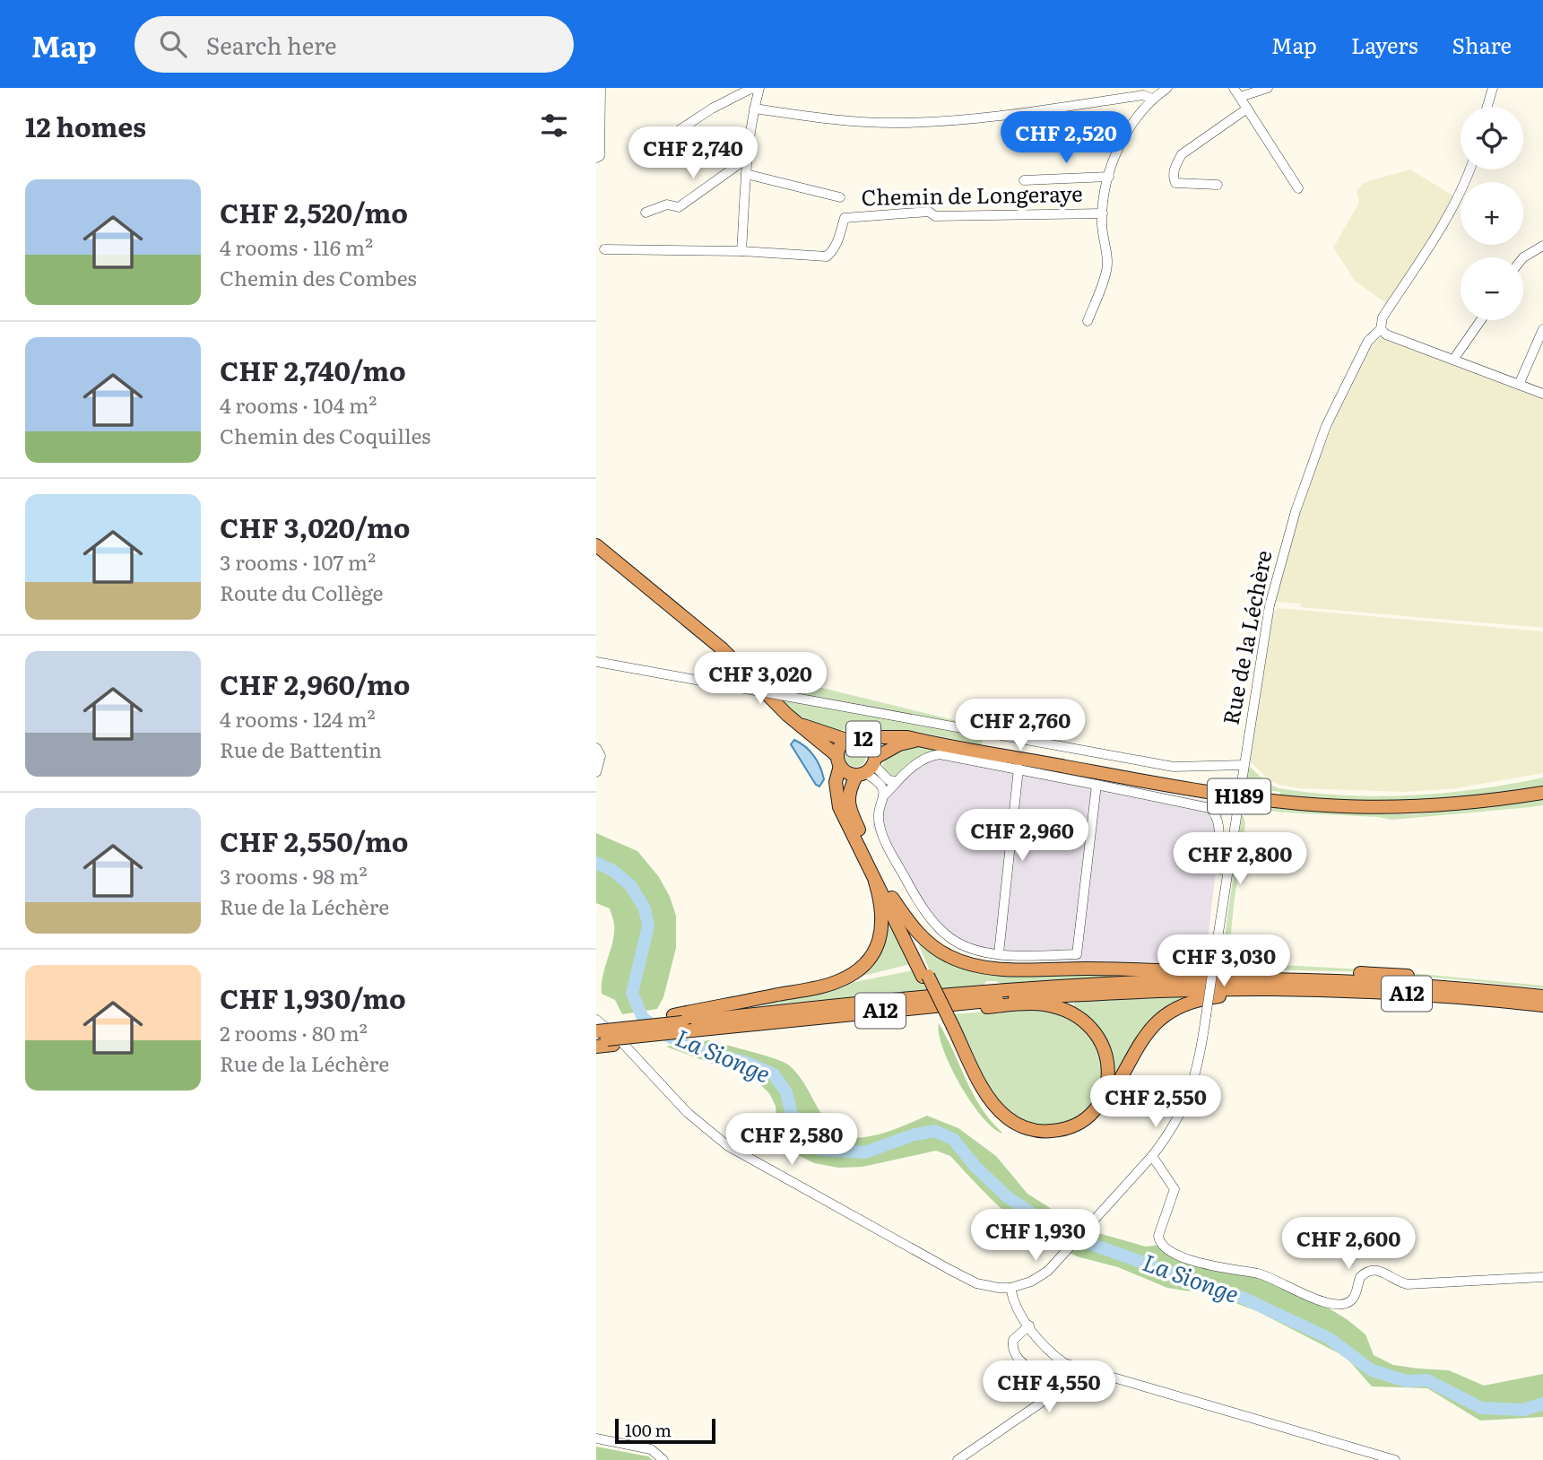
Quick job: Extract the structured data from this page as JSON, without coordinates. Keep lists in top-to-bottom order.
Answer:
{
  "streets": {
    "highway": ["12", "H189", "A12"],
    "street": ["Chemin de Longeraye", "Rue de la Léchère"]
  },
  "crossings": [
    ["12", "H189"]
  ],
  "water": ["La Sionge"],
  "scale_bar": "100 m",
  "page": {
    "header": "Map",
    "search": "Search here",
    "nav": ["Map", "Layers", "Share"],
    "heading": "12 homes",
    "map_buttons": ["+", "−"],
    "price": [
      "CHF 2,520",
      "CHF 2,740",
      "CHF 3,020",
      "CHF 2,760",
      "CHF 2,960",
      "CHF 2,800",
      "CHF 3,030",
      "CHF 2,550",
      "CHF 2,580",
      "CHF 1,930",
      "CHF 2,600",
      "CHF 4,550"
    ],
    "list": [
      {
        "name": "CHF 2,520/mo",
        "note": "4 rooms · 116 m² · Chemin des Combes"
      },
      {
        "name": "CHF 2,740/mo",
        "note": "4 rooms · 104 m² · Chemin des Coquilles"
      },
      {
        "name": "CHF 3,020/mo",
        "note": "3 rooms · 107 m² · Route du Collège"
      },
      {
        "name": "CHF 2,960/mo",
        "note": "4 rooms · 124 m² · Rue de Battentin"
      },
      {
        "name": "CHF 2,550/mo",
        "note": "3 rooms · 98 m² · Rue de la Léchère"
      },
      {
        "name": "CHF 1,930/mo",
        "note": "2 rooms · 80 m² · Rue de la Léchère"
      }
    ],
    "scale": "100 m"
  }
}
